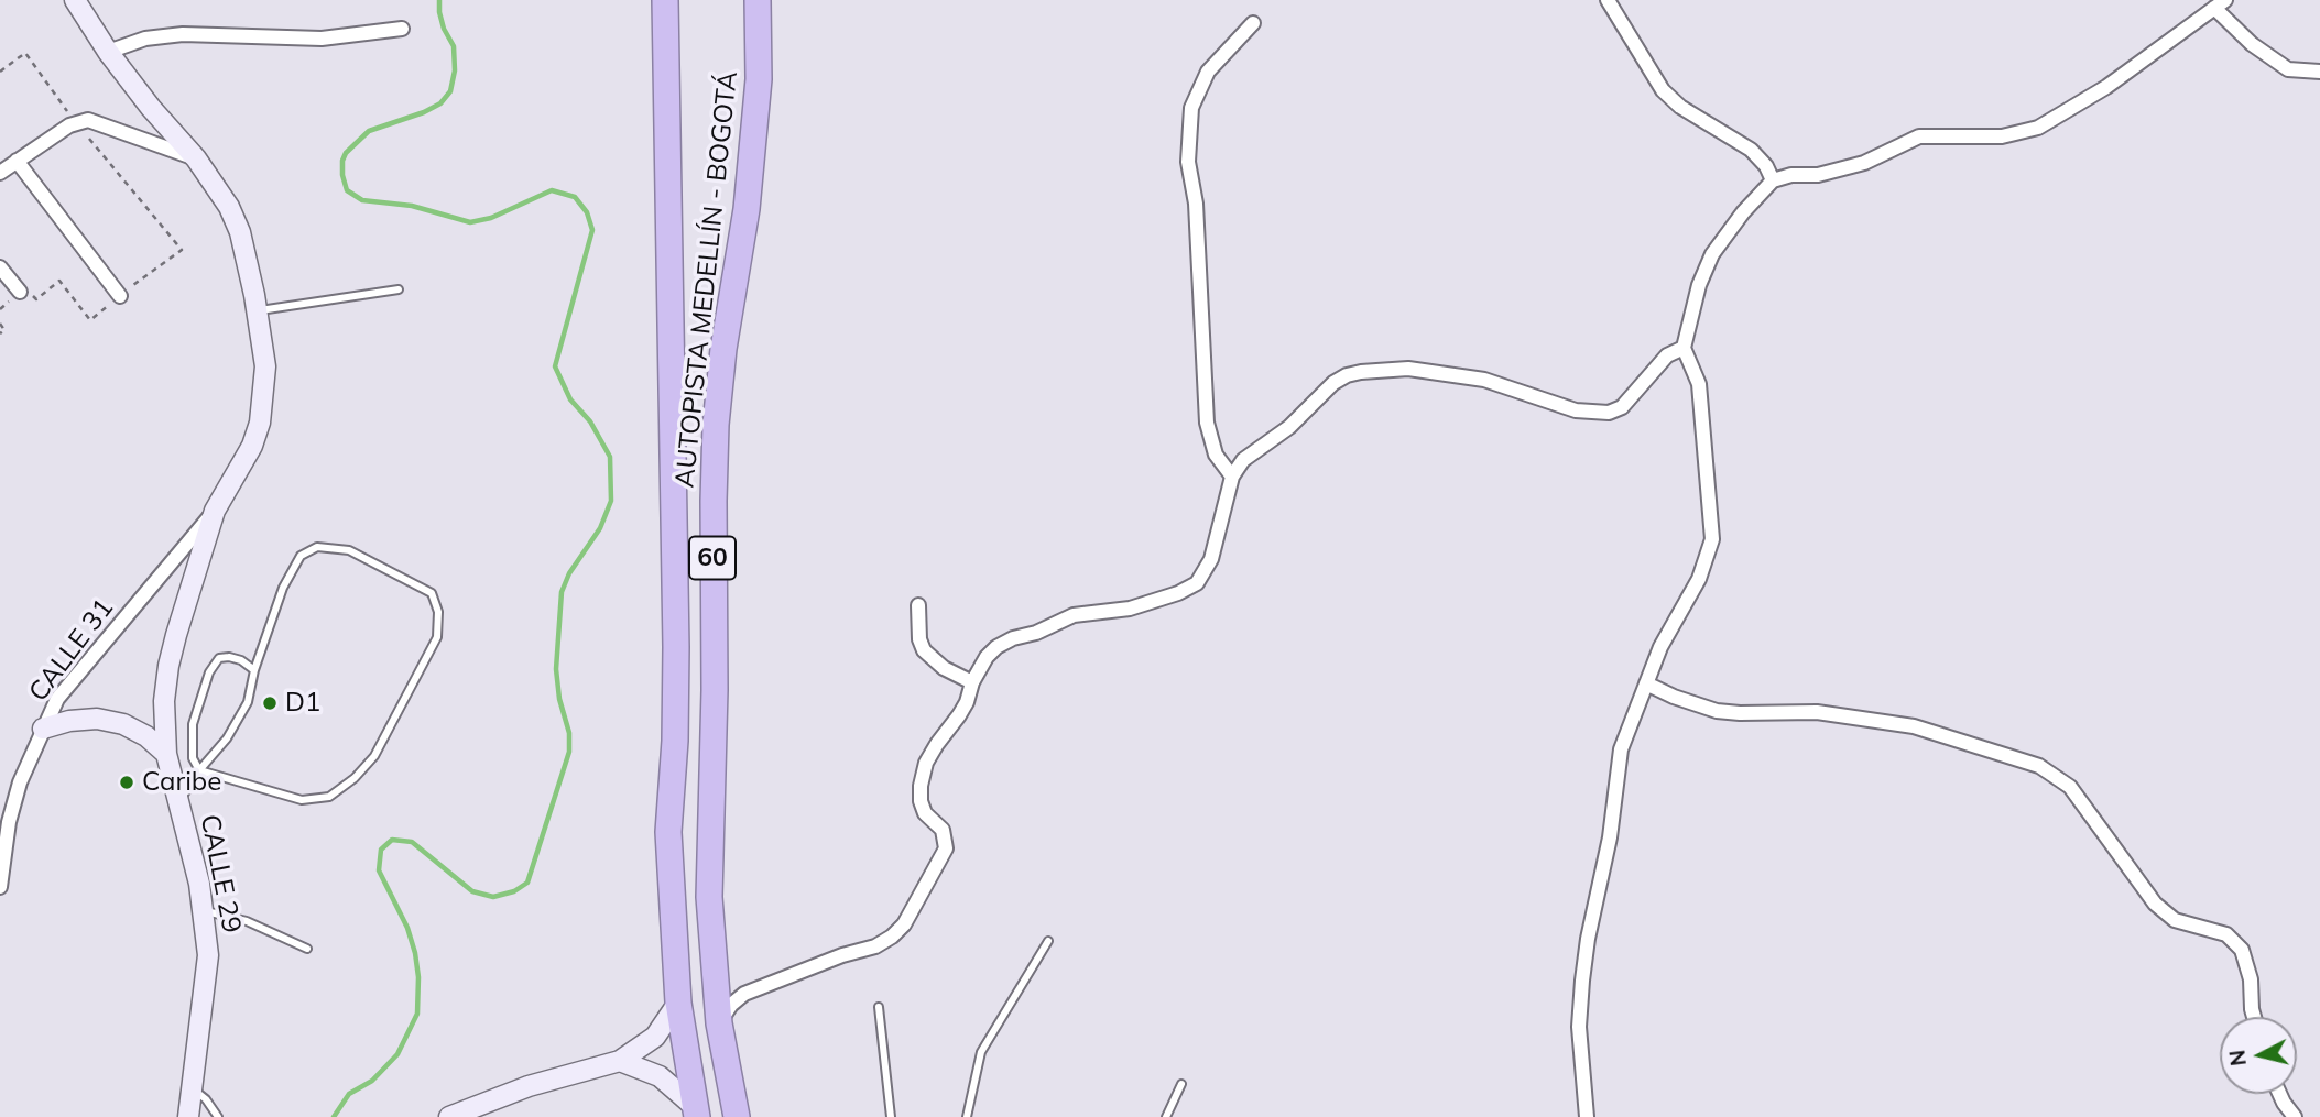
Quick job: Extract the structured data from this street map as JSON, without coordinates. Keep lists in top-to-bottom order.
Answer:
{
  "streets": {
    "highway": ["AUTOPISTA MEDELLÍN - BOGOTÁ", "60"],
    "main road": ["CALLE 29"],
    "street": ["CALLE 31"]
  },
  "crossings": [
    ["CALLE 31", "CALLE 29"]
  ],
  "places": ["D1", "Caribe"],
  "north": "left"
}
